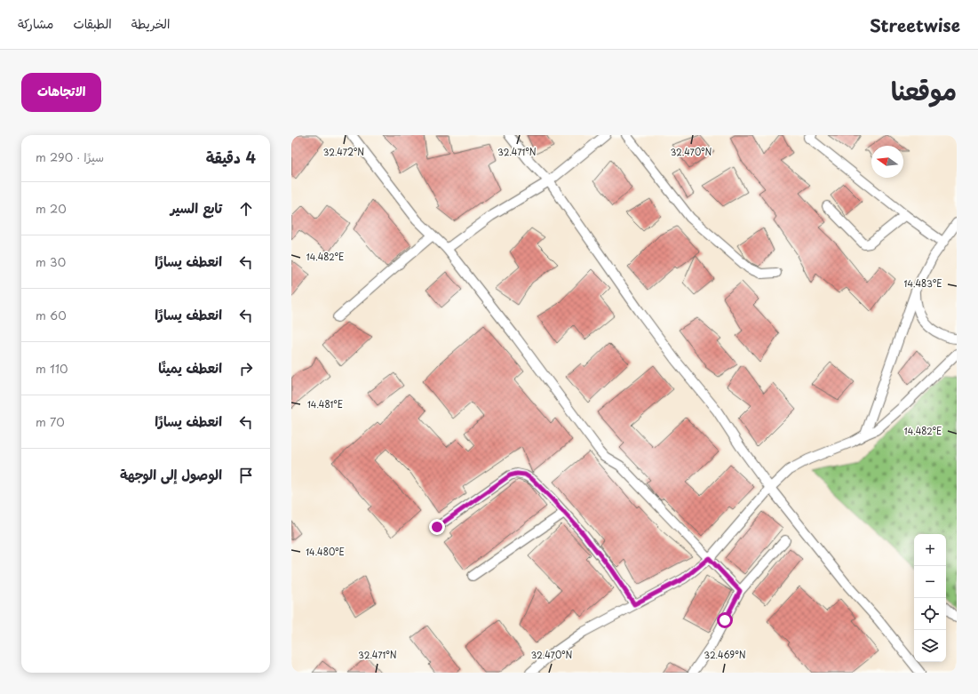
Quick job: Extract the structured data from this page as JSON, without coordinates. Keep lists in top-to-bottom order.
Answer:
{
  "north": "left",
  "page": {
    "header": "Streetwise",
    "nav": ["الخريطة", "الطبقات", "مشاركة"],
    "title": "موقعنا",
    "buttons": "الاتجاهات",
    "heading": ["4 دقيقة", "سيرًا · 290 m"],
    "list": [
      ["تابع السير", "20 m"],
      ["انعطف يسارًا", "30 m"],
      ["انعطف يسارًا", "60 m"],
      ["انعطف يمينًا", "110 m"],
      ["انعطف يسارًا", "70 m"],
      "الوصول إلى الوجهة"
    ],
    "map_buttons": ["+", "−"]
  },
  "coordinates": [
    "32.472°N",
    "32.471°N",
    "32.470°N",
    "14.482°E",
    "14.483°E",
    "14.481°E",
    "14.480°E",
    "32.469°N"
  ]
}
